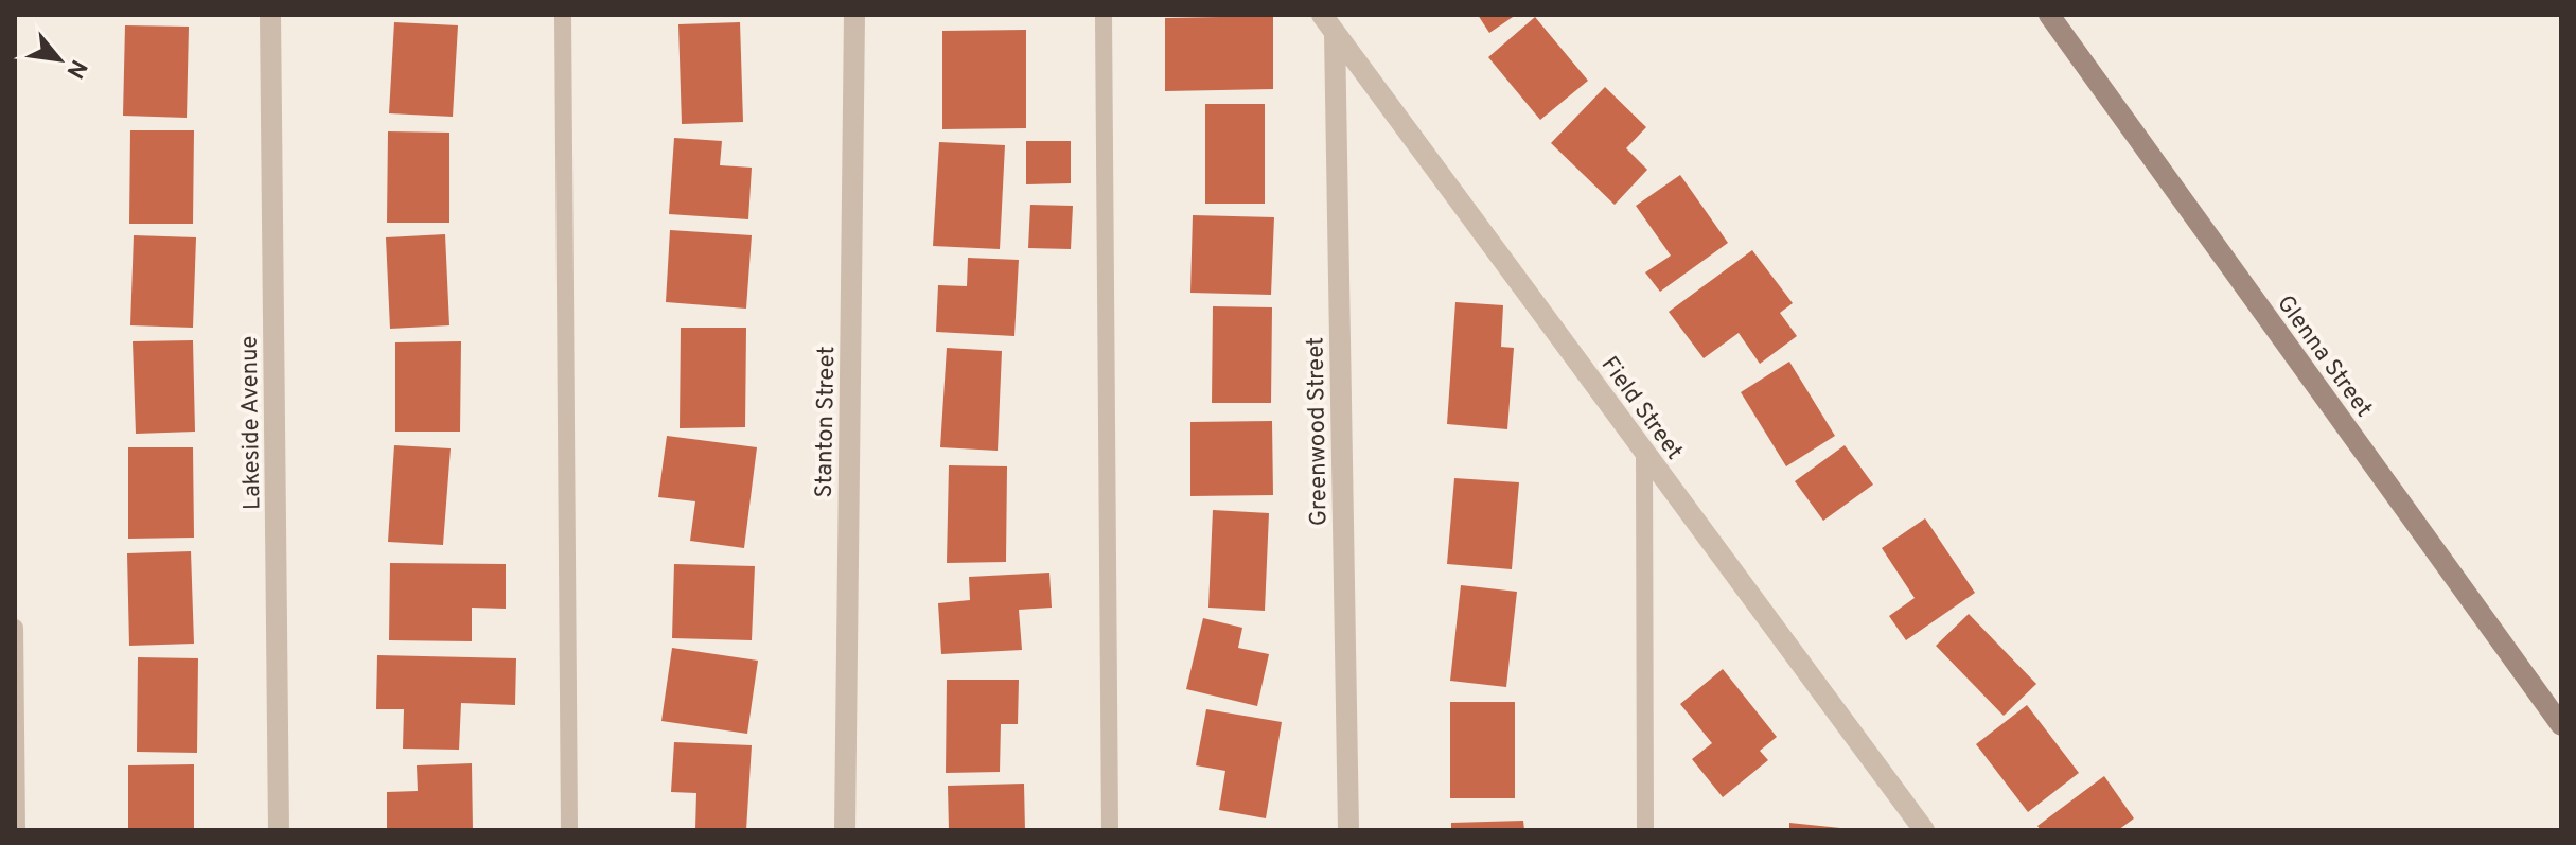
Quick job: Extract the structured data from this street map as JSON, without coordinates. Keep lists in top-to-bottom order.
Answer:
{
  "streets": {
    "main road": ["Glenna Street"],
    "street": [
      "Field Street",
      "Stanton Street",
      "Lakeside Avenue",
      "Greenwood Street"
    ]
  },
  "crossings": [
    ["Field Street", "Greenwood Street"]
  ],
  "north": "bottom right"
}
